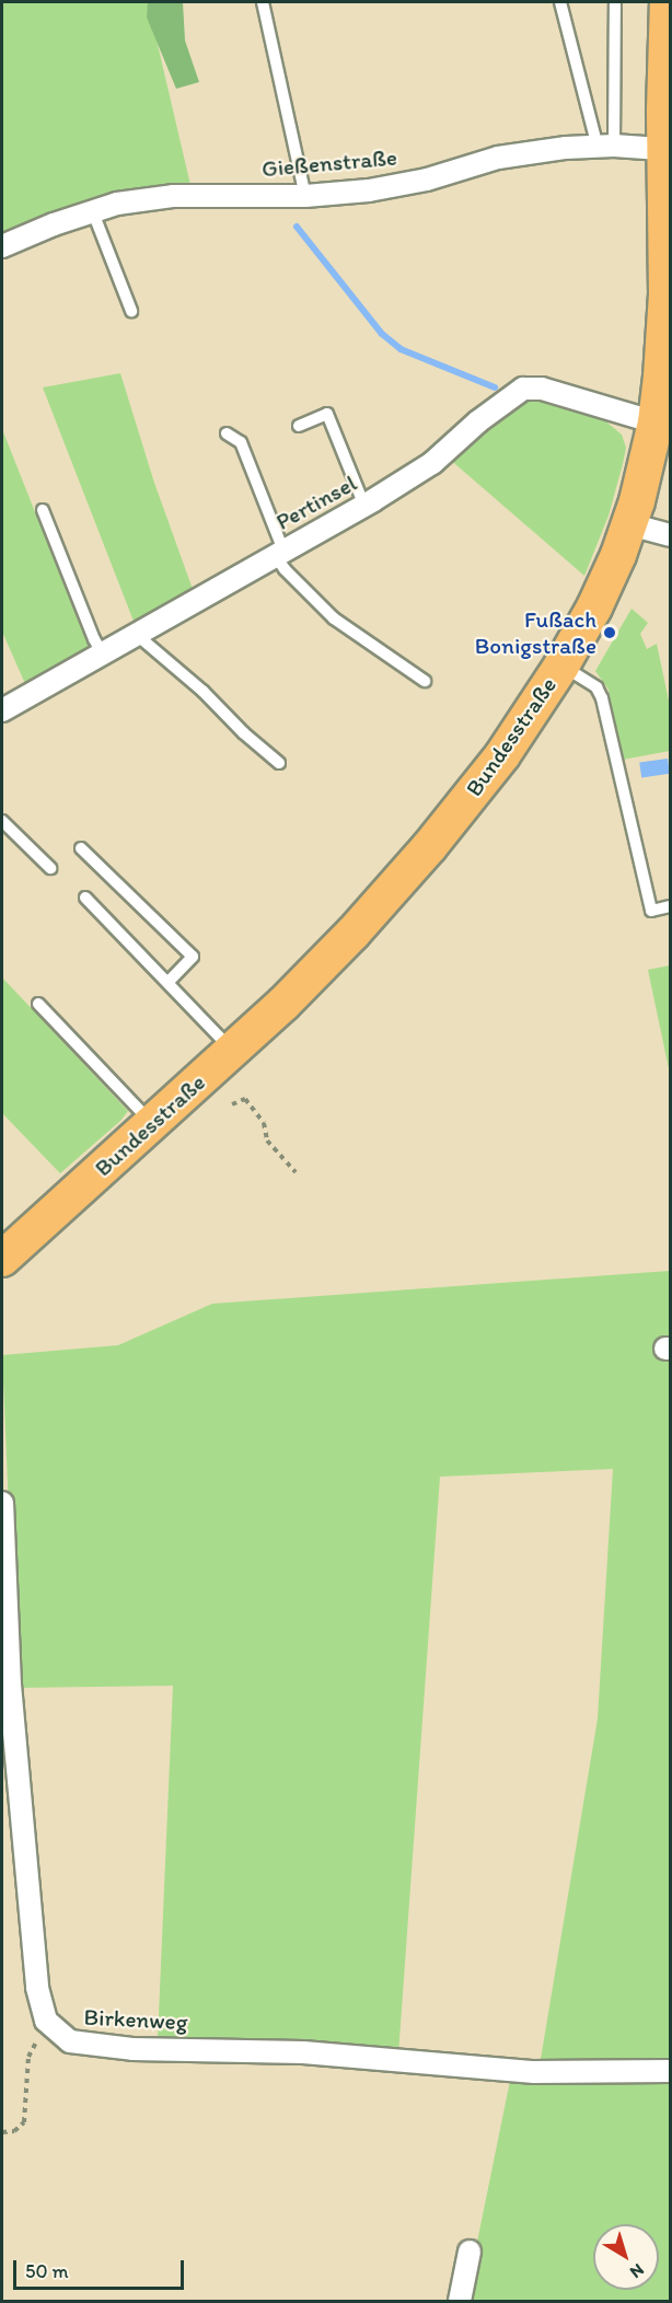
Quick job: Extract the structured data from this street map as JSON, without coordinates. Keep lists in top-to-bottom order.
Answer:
{
  "streets": {
    "main road": ["Bundesstraße"],
    "street": ["Gießenstraße", "Pertinsel", "Birkenweg"]
  },
  "crossings": [
    ["Gießenstraße", "Bundesstraße"],
    ["Pertinsel", "Bundesstraße"]
  ],
  "places": ["Fußach Bonigstraße"],
  "scale_bar": "50 m",
  "north": "bottom right"
}
